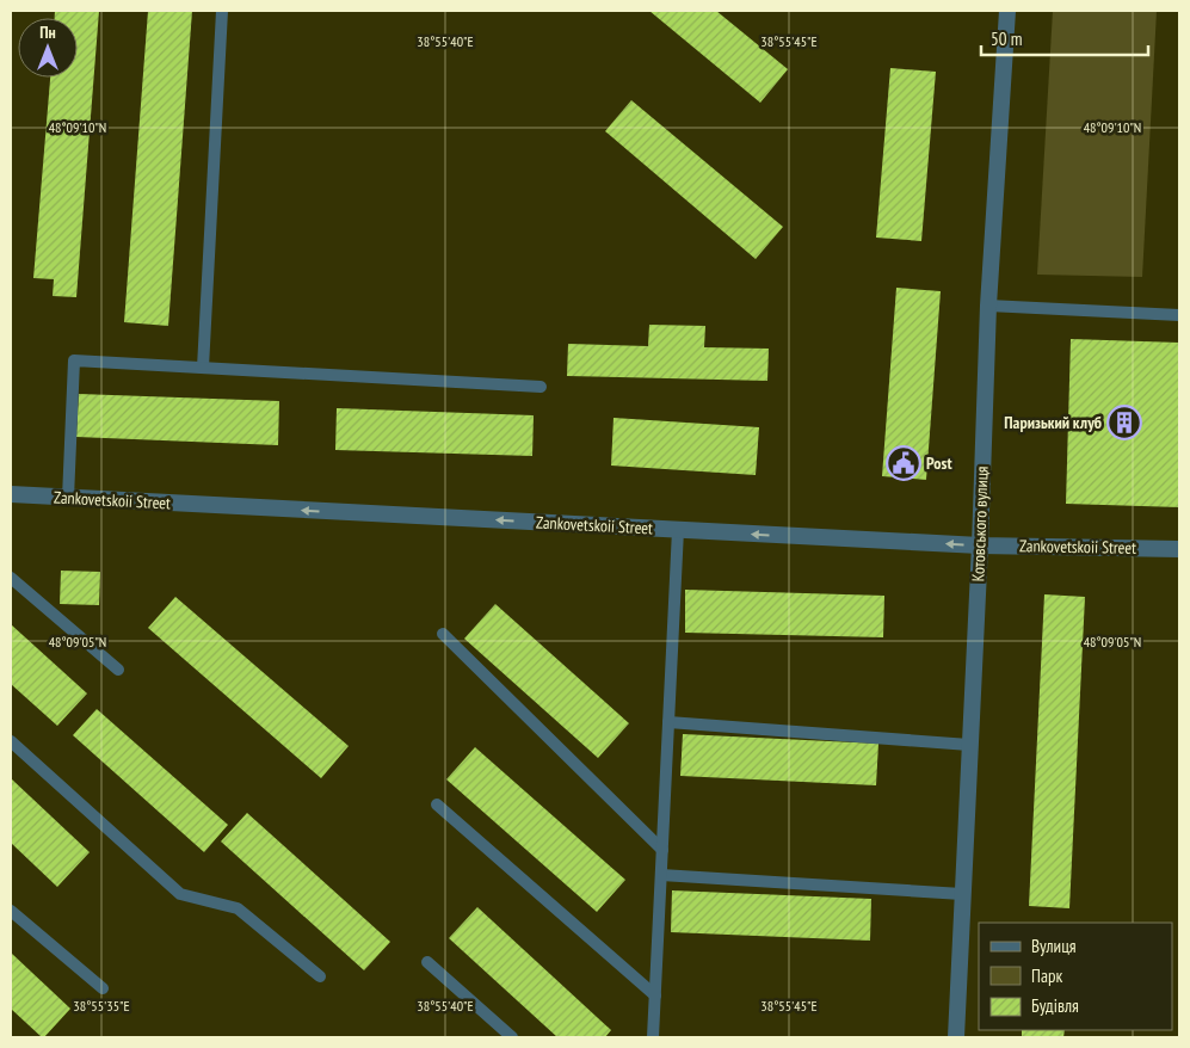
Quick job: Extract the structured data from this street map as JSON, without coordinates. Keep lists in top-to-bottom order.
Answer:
{
  "streets": {
    "street": ["Zankovetskoii Street", "Котовського вулиця"]
  },
  "crossings": [
    ["Zankovetskoii Street", "Котовського вулиця"]
  ],
  "one_way": ["Zankovetskoii Street"],
  "places": {
    "building": ["Паризький клуб"],
    "public building": ["Post"]
  },
  "legend": ["Вулиця", "Парк", "Будівля"],
  "scale_bar": "50 m",
  "north": "top",
  "coordinates": [
    "38°55'40\"E",
    "38°55'45\"E",
    "48°09'10\"N",
    "48°09'05\"N",
    "38°55'35\"E"
  ]
}
